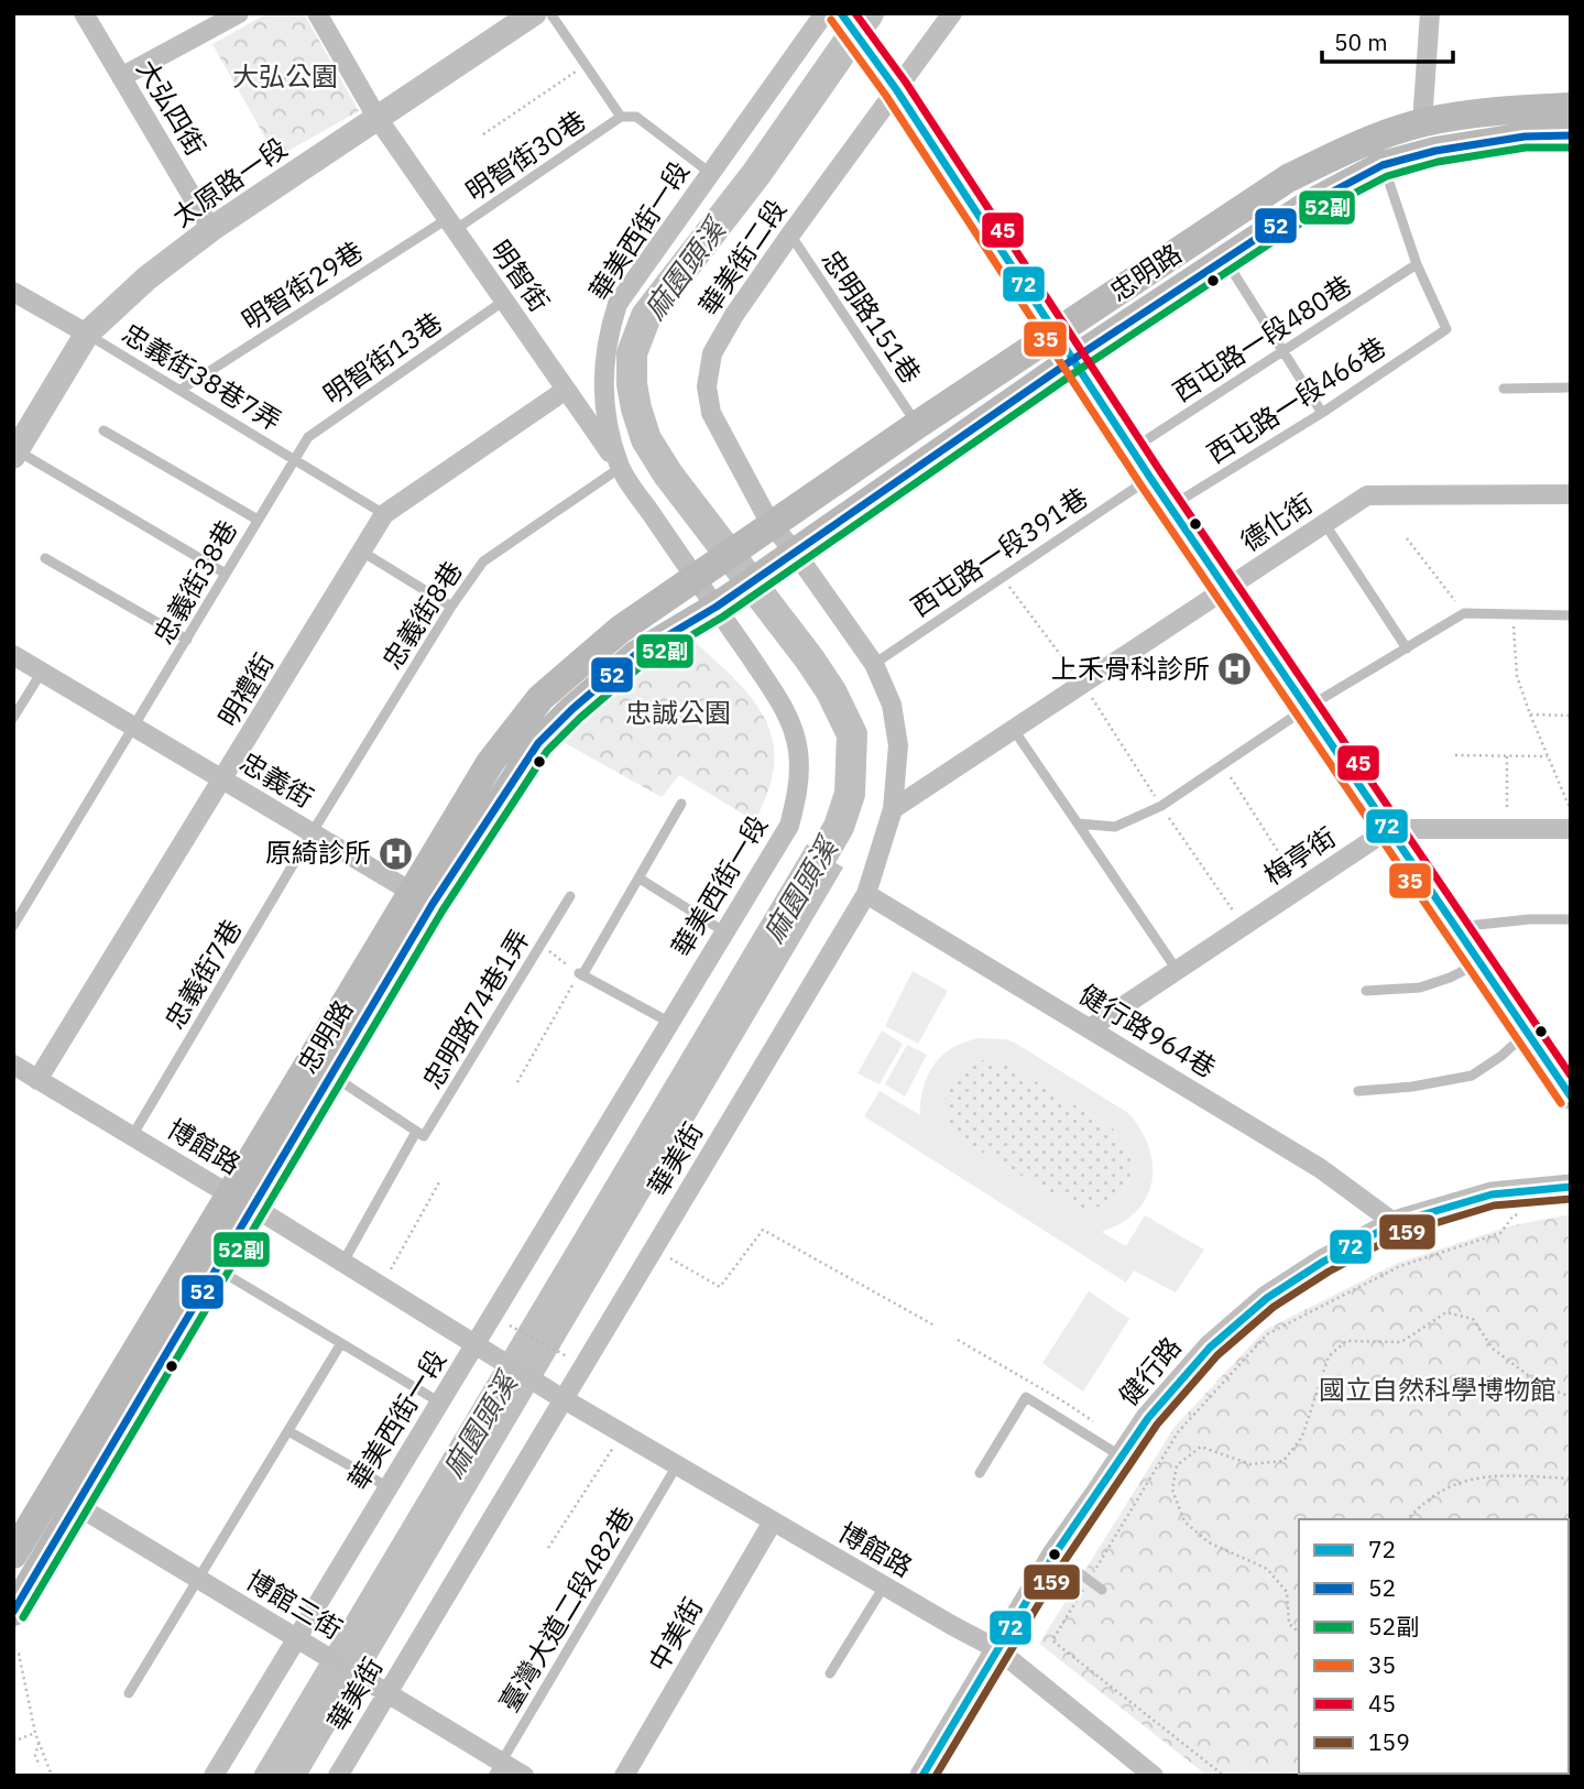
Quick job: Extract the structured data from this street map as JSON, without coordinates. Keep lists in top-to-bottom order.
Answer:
{
  "streets": {
    "main road": ["忠明路"],
    "street": [
      "大弘四街",
      "太原路一段",
      "華美西街一段",
      "華美街二段",
      "明智街",
      "德化街",
      "明禮街",
      "忠義街",
      "梅亭街",
      "健行路964巷",
      "博館路",
      "華美街",
      "健行路",
      "博館三街",
      "中美街"
    ],
    "lane": [
      "明智街30巷",
      "明智街29巷",
      "忠明路151巷",
      "西屯路一段480巷",
      "明智街13巷",
      "忠義街38巷7弄",
      "西屯路一段466巷",
      "西屯路一段391巷",
      "忠義街38巷",
      "忠義街8巷",
      "忠義街7巷",
      "忠明路74巷1弄",
      "臺灣大道二段482巷"
    ]
  },
  "crossings": [
    ["大弘四街", "太原路一段"],
    ["明智街30巷", "明智街"],
    ["明智街30巷", "明智街29巷"],
    ["太原路一段", "明智街"],
    ["太原路一段", "忠義街38巷7弄"],
    ["華美西街一段", "忠明路"],
    ["華美西街一段", "明智街"],
    ["華美西街一段", "忠義街8巷"],
    ["華美西街一段", "博館路"],
    ["華美西街一段", "博館三街"],
    ["華美街二段", "忠明路"],
    ["華美街二段", "忠明路151巷"],
    ["華美街二段", "華美街"],
    ["忠明路", "忠明路151巷"],
    ["忠明路", "忠義街"],
    ["忠明路", "博館路"],
    ["忠明路", "華美街"],
    ["忠明路", "博館三街"],
    ["明智街", "明智街29巷"],
    ["明智街", "明智街13巷"],
    ["明智街", "忠義街8巷"],
    ["明智街", "明禮街"],
    ["明智街29巷", "忠義街38巷7弄"],
    ["西屯路一段480巷", "西屯路一段466巷"],
    ["明智街13巷", "忠義街38巷7弄"],
    ["明智街13巷", "忠義街38巷"],
    ["忠義街38巷7弄", "忠義街38巷"],
    ["忠義街38巷7弄", "明禮街"],
    ["德化街", "華美街"],
    ["西屯路一段391巷", "華美街"],
    ["忠義街38巷", "忠義街"],
    ["忠義街8巷", "忠義街"],
    ["忠義街8巷", "忠義街7巷"],
    ["明禮街", "忠義街"],
    ["明禮街", "博館路"],
    ["忠義街", "忠義街7巷"],
    ["梅亭街", "健行路964巷"],
    ["忠義街7巷", "博館路"],
    ["健行路964巷", "華美街"],
    ["健行路964巷", "健行路"],
    ["博館路", "華美街"],
    ["博館路", "健行路"],
    ["博館路", "臺灣大道二段482巷"],
    ["博館路", "中美街"],
    ["華美街", "博館三街"],
    ["博館三街", "臺灣大道二段482巷"]
  ],
  "water": ["麻園頭溪"],
  "parks": ["大弘公園", "忠誠公園", "國立自然科學博物館"],
  "places": {
    "hospital": ["上禾骨科診所", "原綺診所"]
  },
  "lines": [
    "transit line 72",
    "transit line 45",
    "transit line 35",
    "transit line 52",
    "transit line 52副",
    "transit line 159"
  ],
  "legend": [
    "72",
    "52",
    "52副",
    "35",
    "45",
    "159"
  ],
  "scale_bar": "50 m"
}
